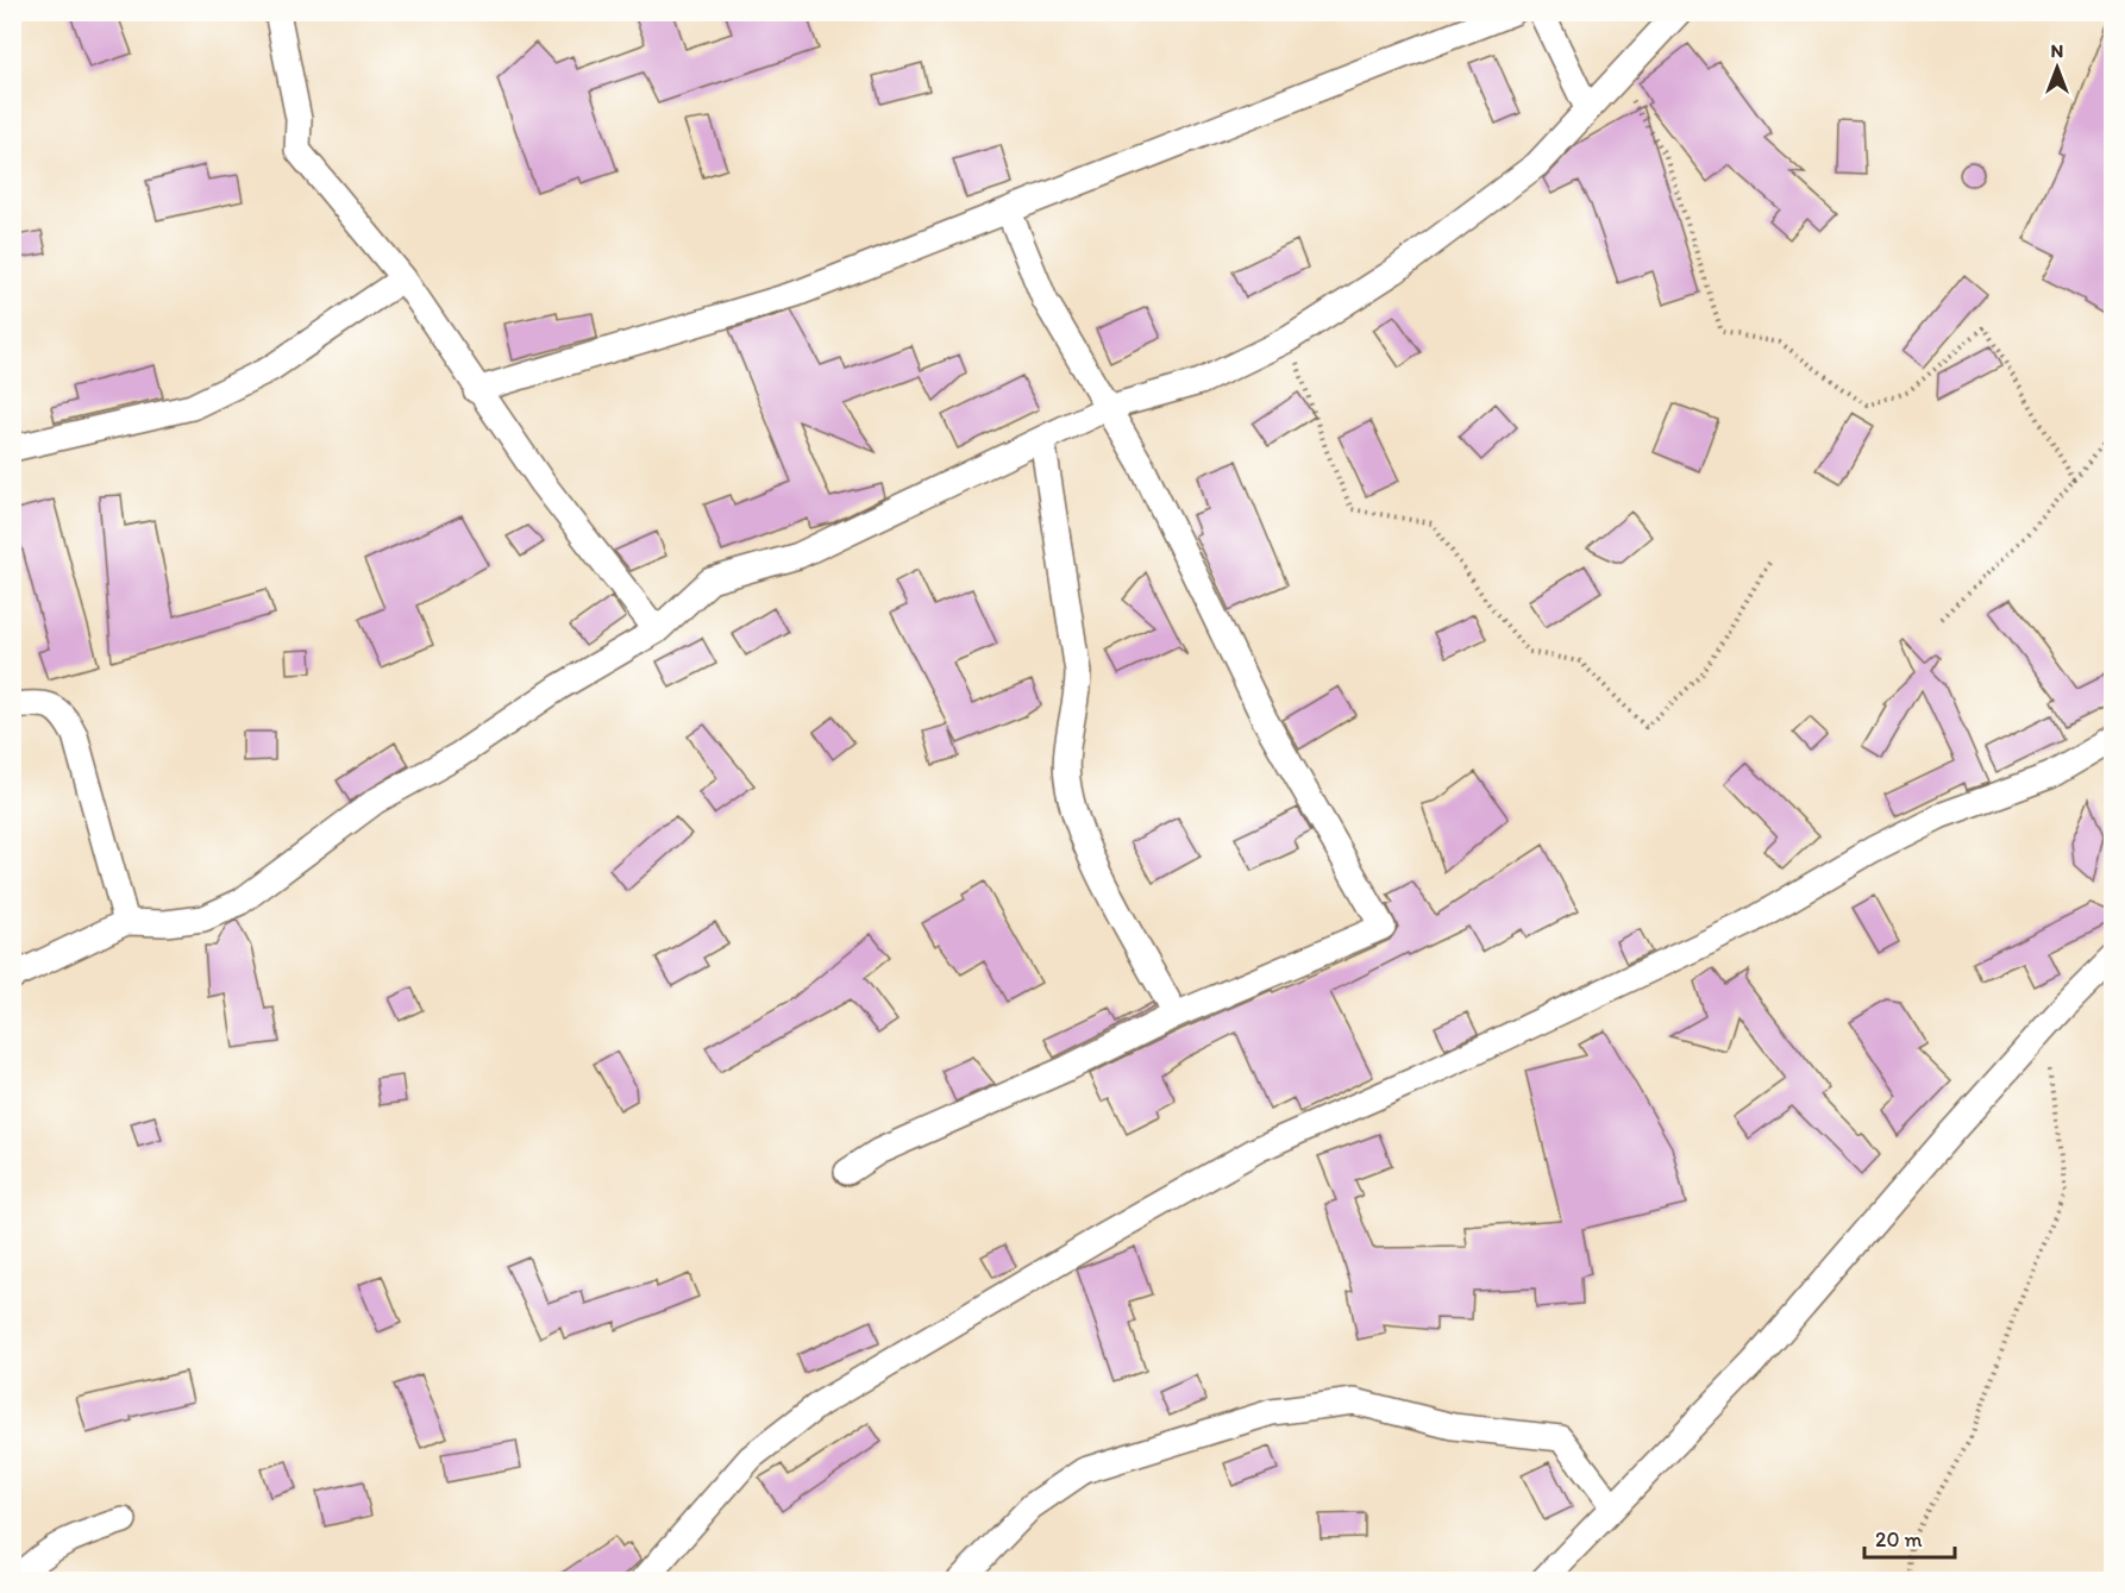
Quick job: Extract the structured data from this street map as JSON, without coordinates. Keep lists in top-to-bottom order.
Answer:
{
  "scale_bar": "20 m",
  "north": "top"
}
